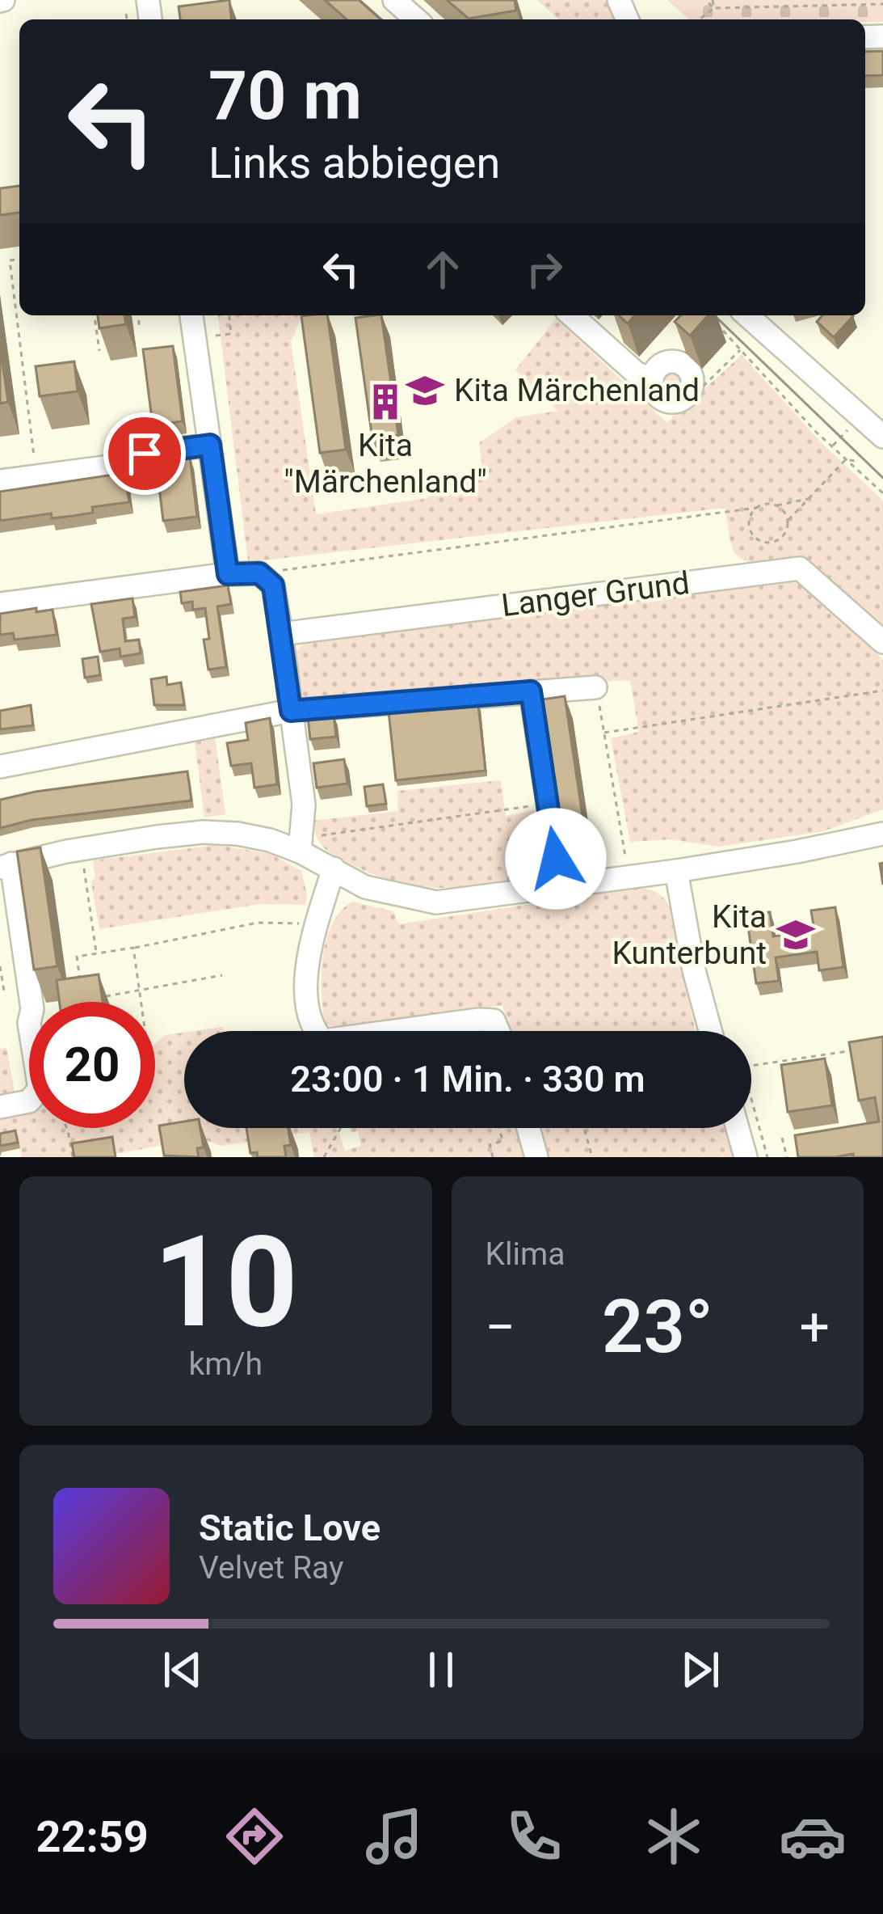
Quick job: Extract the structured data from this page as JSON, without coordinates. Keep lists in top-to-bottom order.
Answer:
{
  "streets": {
    "street": ["Langer Grund"]
  },
  "places": {
    "school or university": ["Kita Märchenland", "Kita Kunterbunt"],
    "building": ["Kita \"Märchenland\""]
  },
  "page": {
    "turn": ["70 m", "Links abbiegen"],
    "limit": "20",
    "trip": "23:00 · 1 Min. · 330 m",
    "tile": [
      ["10", "km/h"],
      "Klima"
    ],
    "heat": ["−", "23°", "+"],
    "song": ["Static Love", "Velvet Ray"],
    "tabs": "22:59"
  }
}
